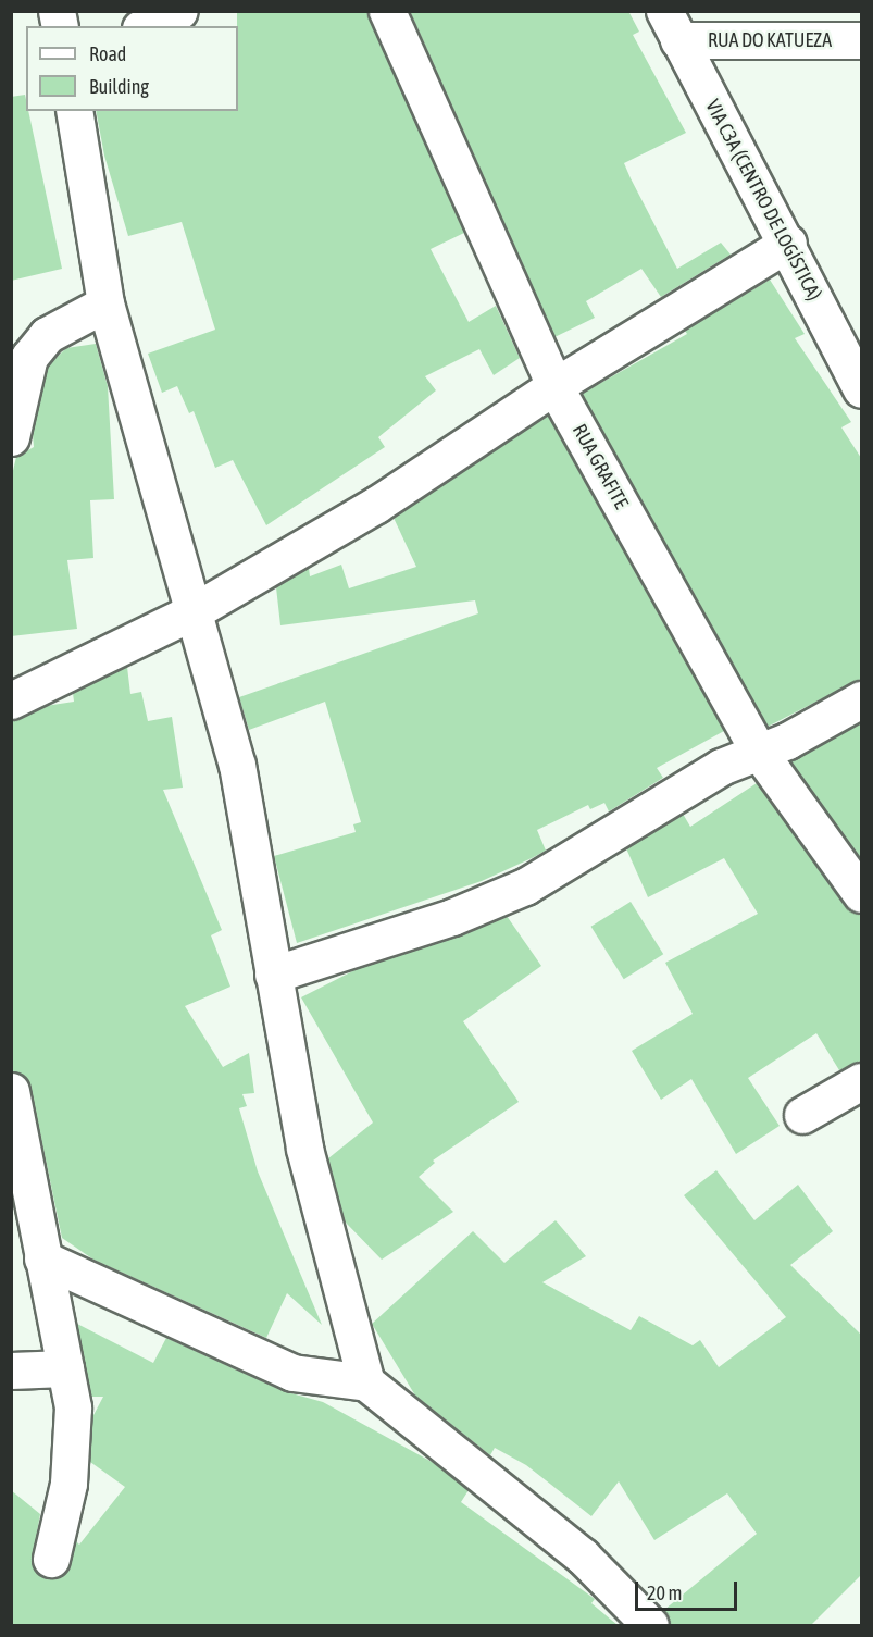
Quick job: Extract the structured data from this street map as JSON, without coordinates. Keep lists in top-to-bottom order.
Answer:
{
  "streets": {
    "street": ["RUA DO KATUEZA", "VIA C3A (CENTRO DE LOGÍSTICA)", "RUA GRAFITE"]
  },
  "crossings": [
    ["RUA DO KATUEZA", "VIA C3A (CENTRO DE LOGÍSTICA)"]
  ],
  "legend": ["Road", "Building"],
  "scale_bar": "20 m"
}
